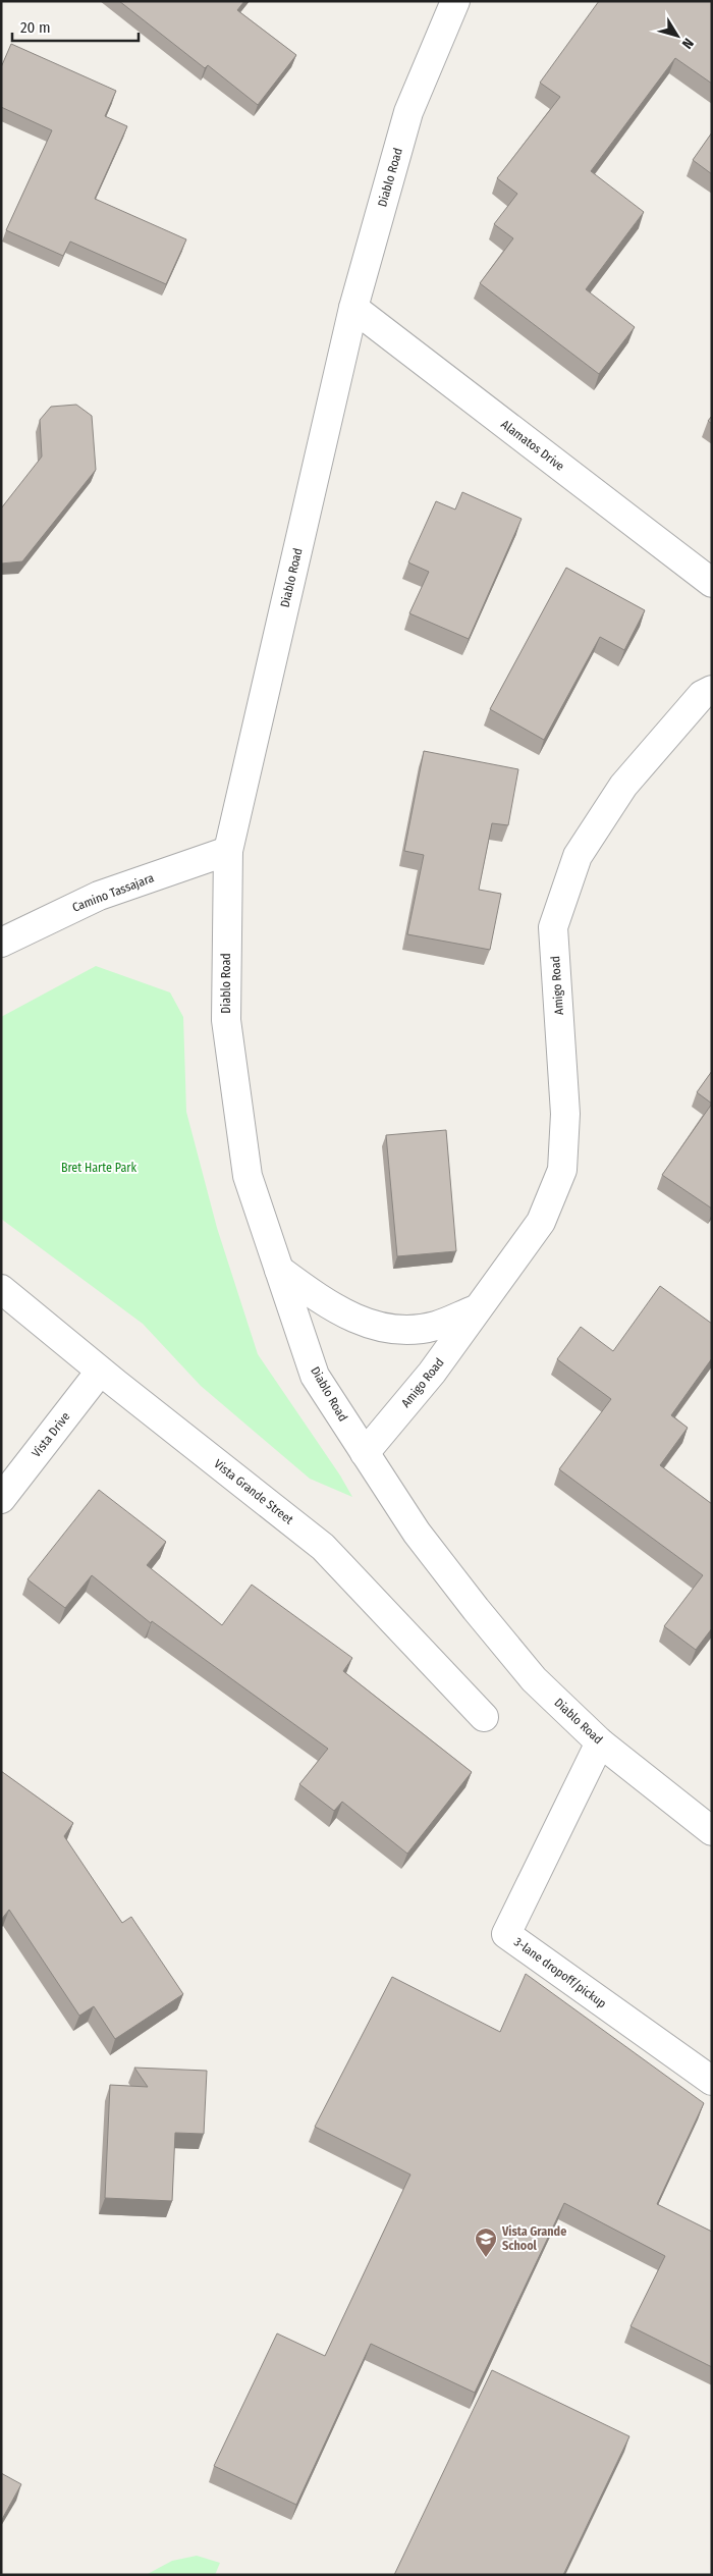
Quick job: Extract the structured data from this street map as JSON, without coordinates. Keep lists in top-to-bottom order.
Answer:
{
  "streets": {
    "street": [
      "Diablo Road",
      "Alamatos Drive",
      "Camino Tassajara",
      "Amigo Road",
      "Vista Drive",
      "Vista Grande Street",
      "3-lane dropoff/pickup"
    ]
  },
  "crossings": [
    ["Diablo Road", "Alamatos Drive"],
    ["Diablo Road", "Camino Tassajara"],
    ["Diablo Road", "Amigo Road"],
    ["Diablo Road", "3-lane dropoff/pickup"],
    ["Vista Drive", "Vista Grande Street"]
  ],
  "parks": ["Bret Harte Park"],
  "places": {
    "school or university": ["Vista Grande School"]
  },
  "scale_bar": "20 m",
  "north": "bottom right"
}
